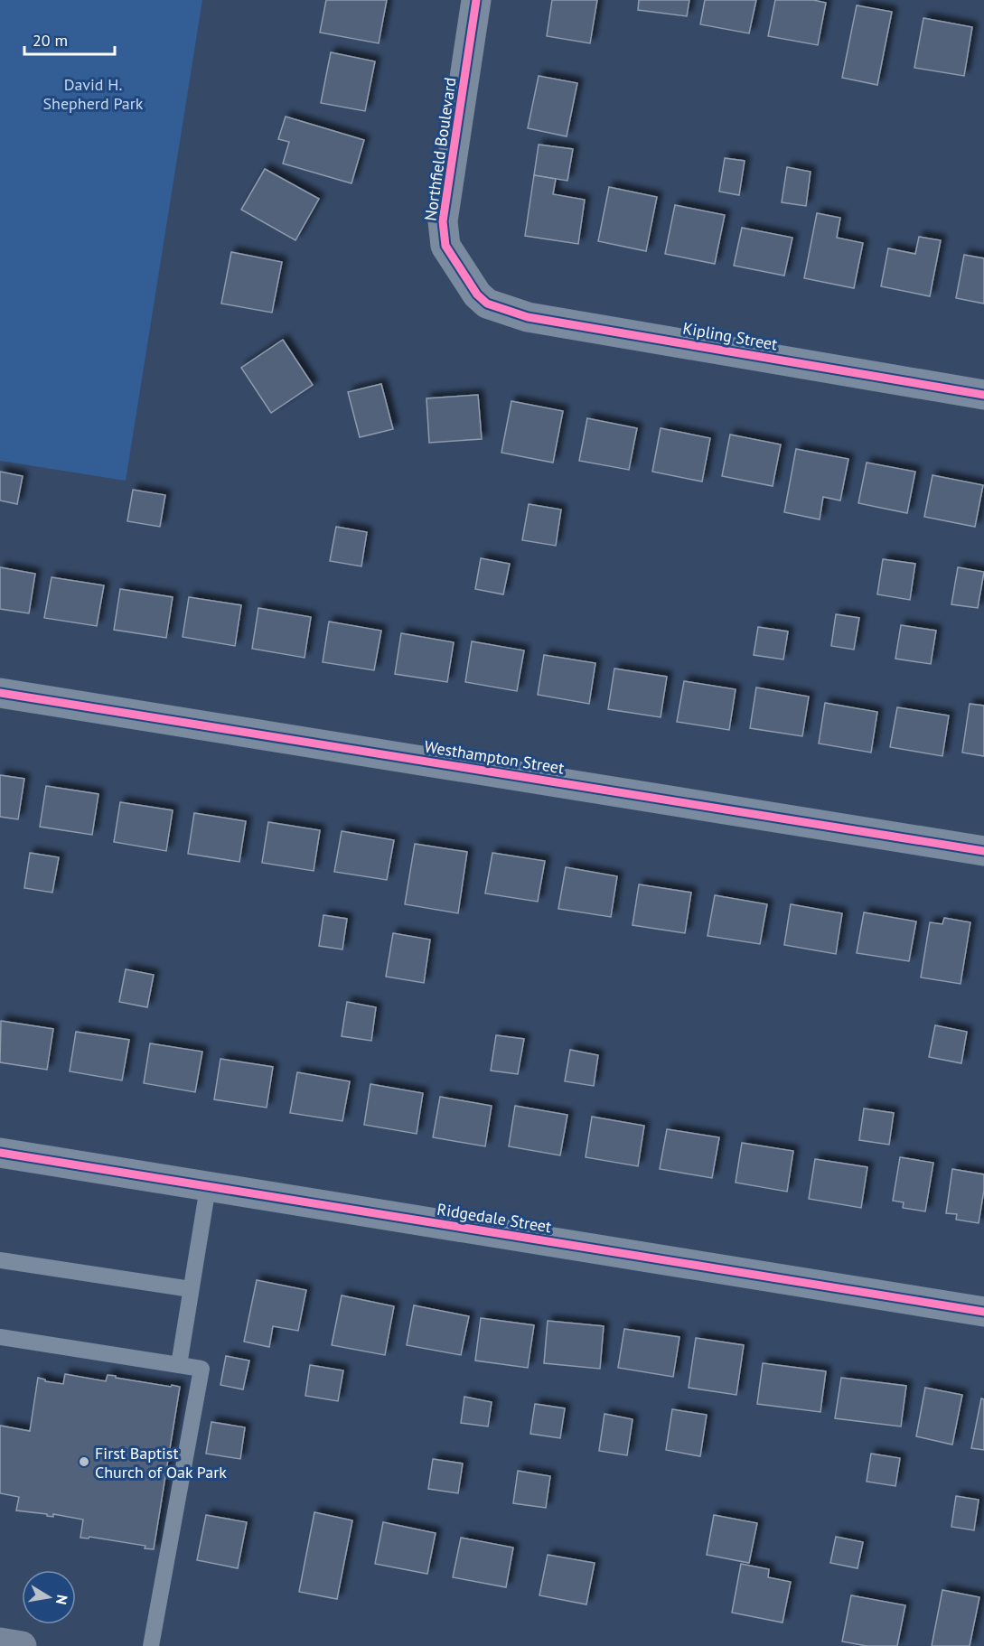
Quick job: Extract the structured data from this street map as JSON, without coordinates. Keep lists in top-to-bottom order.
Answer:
{
  "streets": {
    "street": [
      "Northfield Boulevard",
      "Kipling Street",
      "Westhampton Street",
      "Ridgedale Street"
    ]
  },
  "crossings": [
    ["Northfield Boulevard", "Kipling Street"]
  ],
  "parks": ["David H. Shepherd Park"],
  "places": ["First Baptist Church of Oak Park"],
  "scale_bar": "20 m",
  "north": "right"
}
